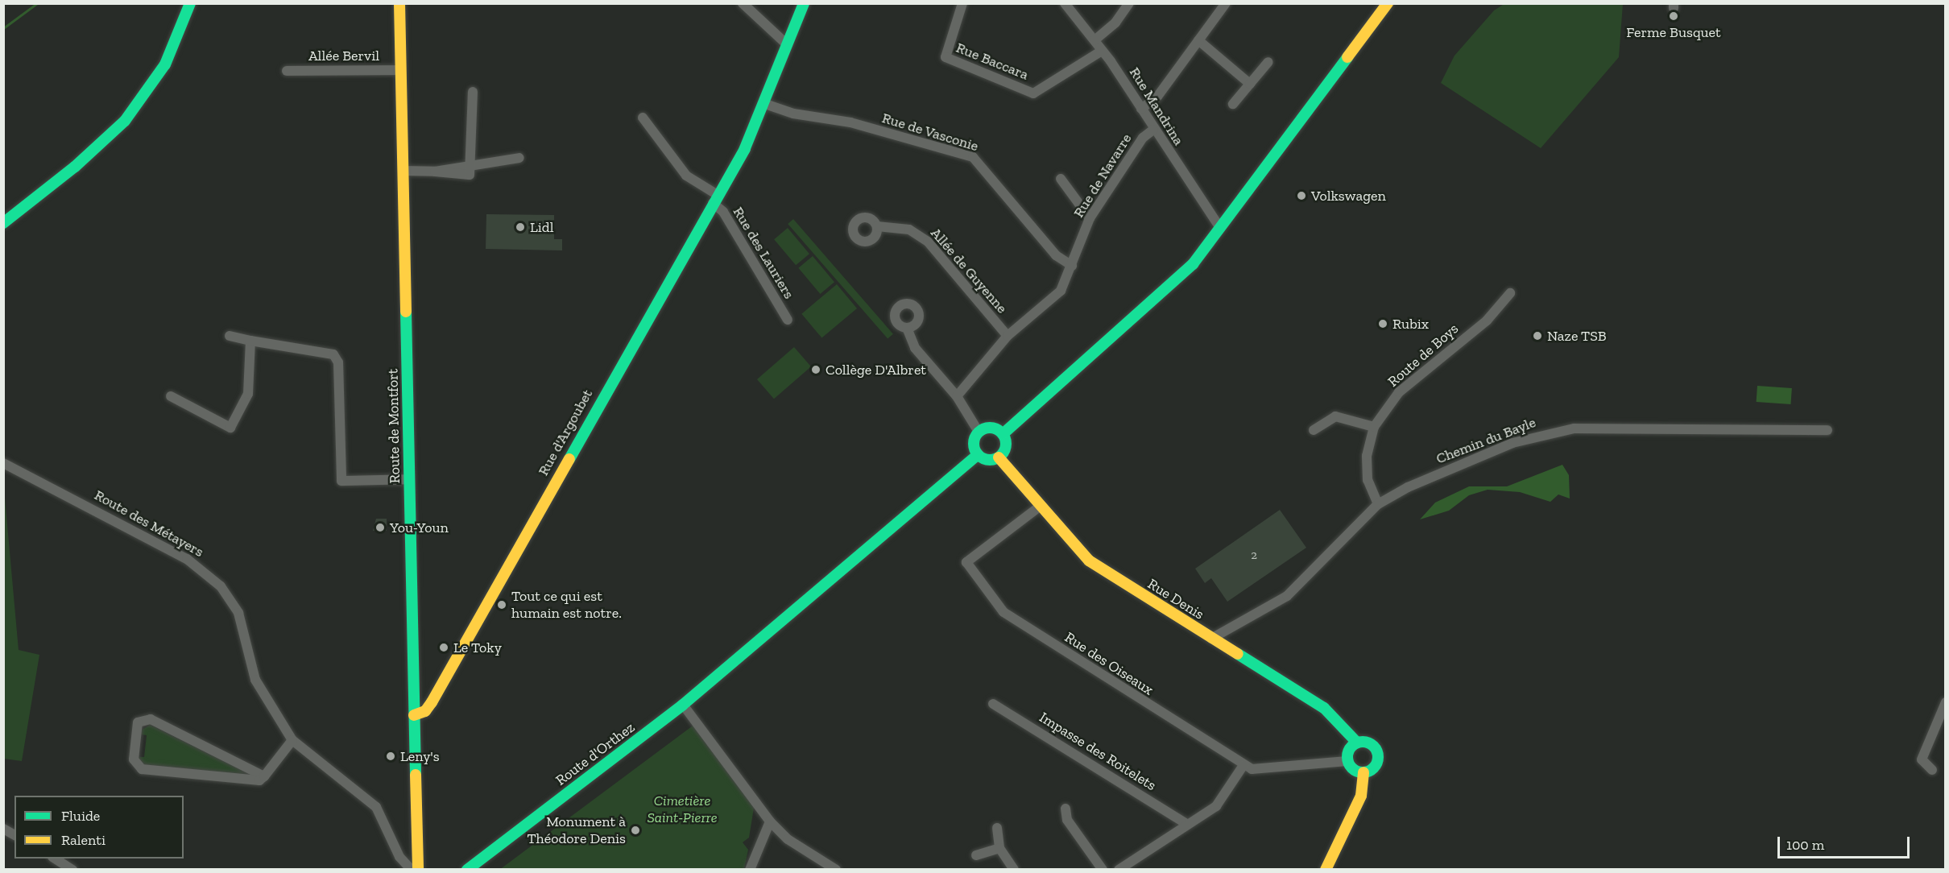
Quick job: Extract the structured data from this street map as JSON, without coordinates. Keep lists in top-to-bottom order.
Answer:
{
  "streets": {
    "main road": [
      "Route de Montfort",
      "Rue d'Argoubet",
      "Rue Denis",
      "Route d'Orthez"
    ],
    "street": [
      "Allée Bervil",
      "Rue Baccara",
      "Rue Mandrina",
      "Rue de Vasconie",
      "Rue de Navarre",
      "Rue des Lauriers",
      "Allée de Guyenne",
      "Route de Boys",
      "Chemin du Bayle",
      "Route des Métayers",
      "Rue des Oiseaux",
      "Impasse des Roitelets"
    ]
  },
  "crossings": [
    ["Allée Bervil", "Route de Montfort"],
    ["Rue Baccara", "Rue Mandrina"],
    ["Rue Mandrina", "Rue de Navarre"],
    ["Rue de Vasconie", "Rue de Navarre"],
    ["Rue de Vasconie", "Rue d'Argoubet"],
    ["Rue de Navarre", "Allée de Guyenne"],
    ["Rue des Lauriers", "Rue d'Argoubet"],
    ["Route de Boys", "Chemin du Bayle"],
    ["Route de Montfort", "Rue d'Argoubet"],
    ["Route de Montfort", "Route des Métayers"],
    ["Chemin du Bayle", "Rue Denis"],
    ["Rue Denis", "Rue des Oiseaux"],
    ["Rue Denis", "Route d'Orthez"]
  ],
  "parks": ["Cimetière Saint-Pierre"],
  "places": [
    "Ferme Busquet",
    "Volkswagen",
    "Lidl",
    "Rubix",
    "Naze TSB",
    "Collège D'Albret",
    "You-Youn",
    "Tout ce qui est humain est notre.",
    "Le Toky",
    "Leny's",
    "Monument à Théodore Denis"
  ],
  "house_numbers": ["2"],
  "legend": ["Fluide", "Ralenti"],
  "scale_bar": "100 m"
}
